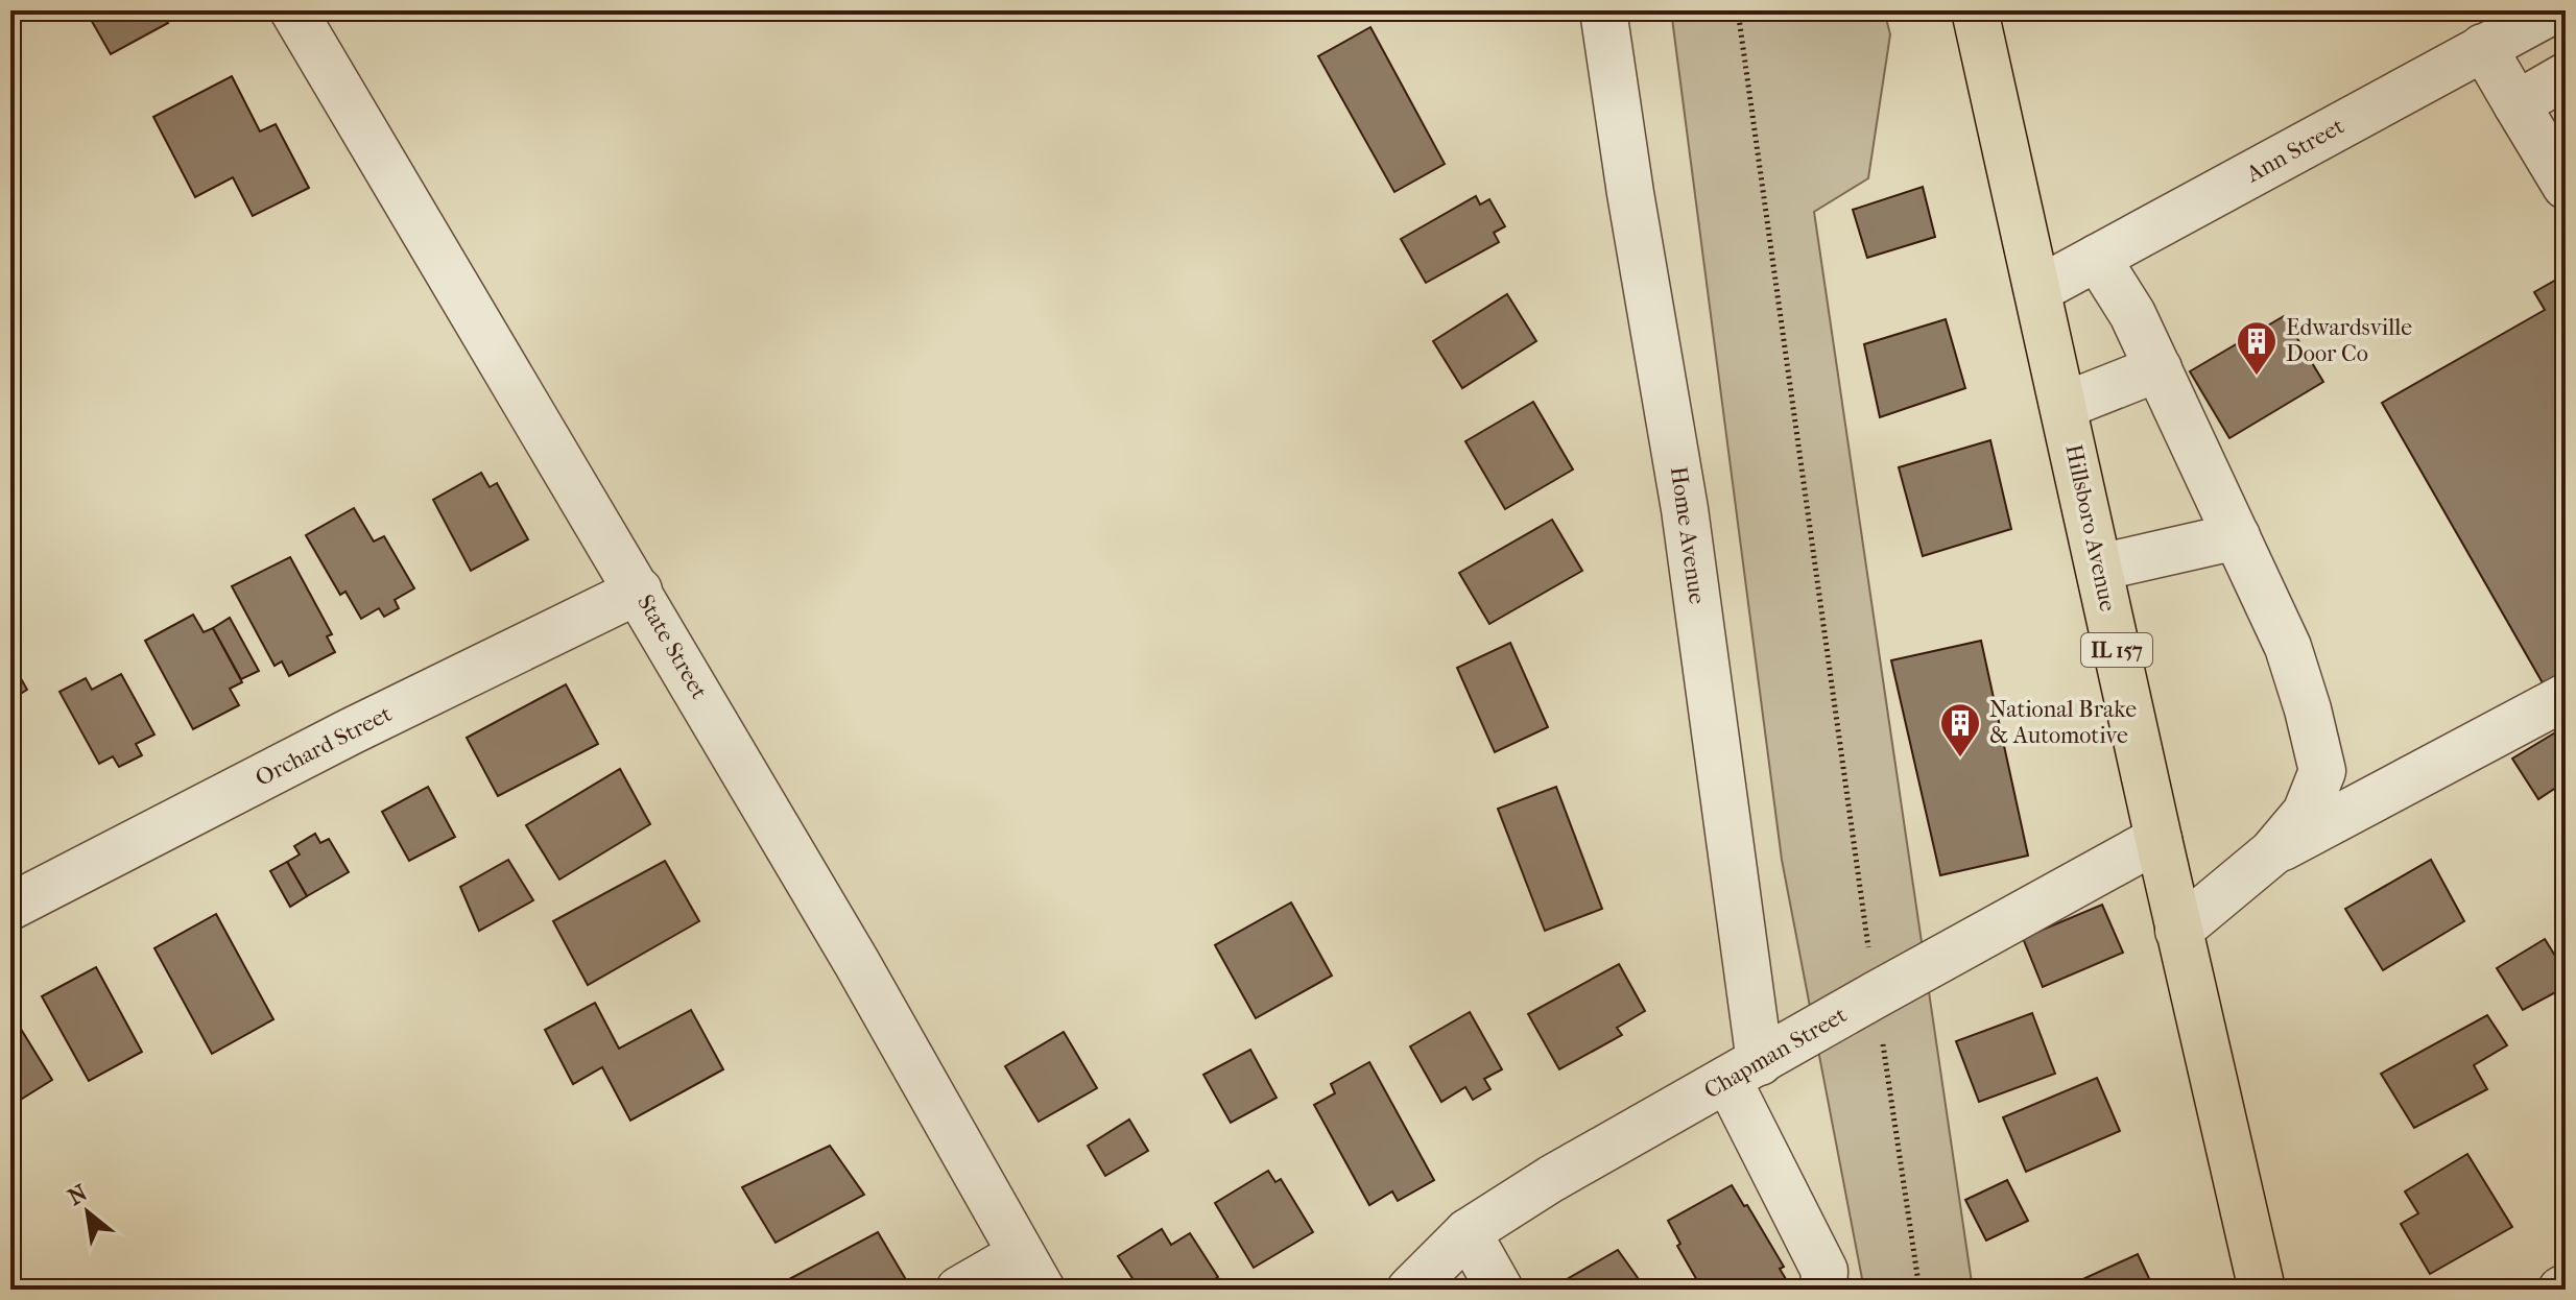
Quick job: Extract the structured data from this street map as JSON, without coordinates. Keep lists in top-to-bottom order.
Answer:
{
  "streets": {
    "main road": ["Hillsboro Avenue", "IL 157"],
    "street": [
      "Ann Street",
      "Home Avenue",
      "State Street",
      "Orchard Street",
      "Chapman Street"
    ]
  },
  "crossings": [
    ["Ann Street", "Hillsboro Avenue"],
    ["Hillsboro Avenue", "Chapman Street"],
    ["Home Avenue", "Chapman Street"],
    ["State Street", "Orchard Street"]
  ],
  "places": {
    "building": ["Edwardsville Door Co", "National Brake & Automotive"]
  },
  "north": "top left"
}
